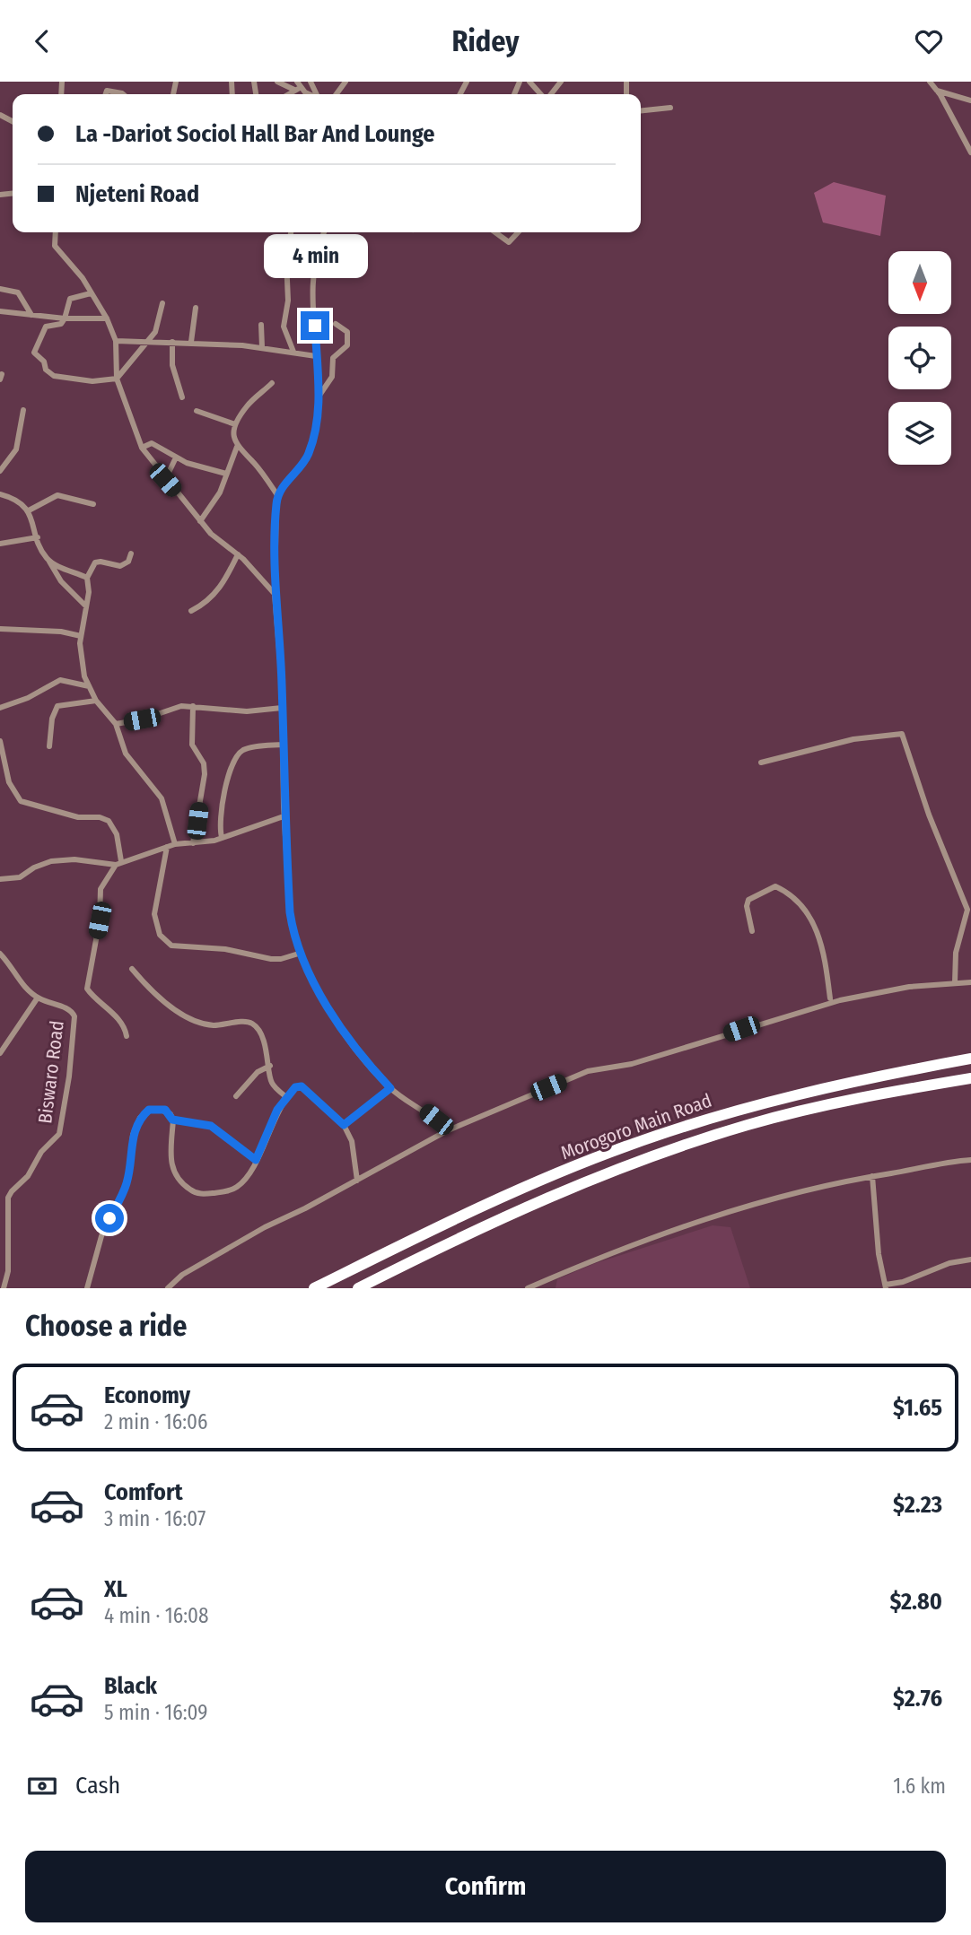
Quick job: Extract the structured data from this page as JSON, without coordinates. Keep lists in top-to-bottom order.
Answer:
{
  "streets": {
    "highway": ["Morogoro Main Road"],
    "street": ["Biswaro Road"]
  },
  "north": "bottom",
  "page": {
    "header": "Ridey",
    "banner": ["La -Dariot Sociol Hall Bar And Lounge", "Njeteni Road"],
    "bubble": "4 min",
    "heading": "Choose a ride",
    "list": [
      {
        "name": "Economy",
        "note": "2 min · 16:06",
        "value": "$1.65"
      },
      {
        "name": "Comfort",
        "note": "3 min · 16:07",
        "value": "$2.23"
      },
      {
        "name": "XL",
        "note": "4 min · 16:08",
        "value": "$2.80"
      },
      {
        "name": "Black",
        "note": "5 min · 16:09",
        "value": "$2.76"
      }
    ],
    "pay": ["Cash", "1.6 km"],
    "buttons": "Confirm"
  }
}
